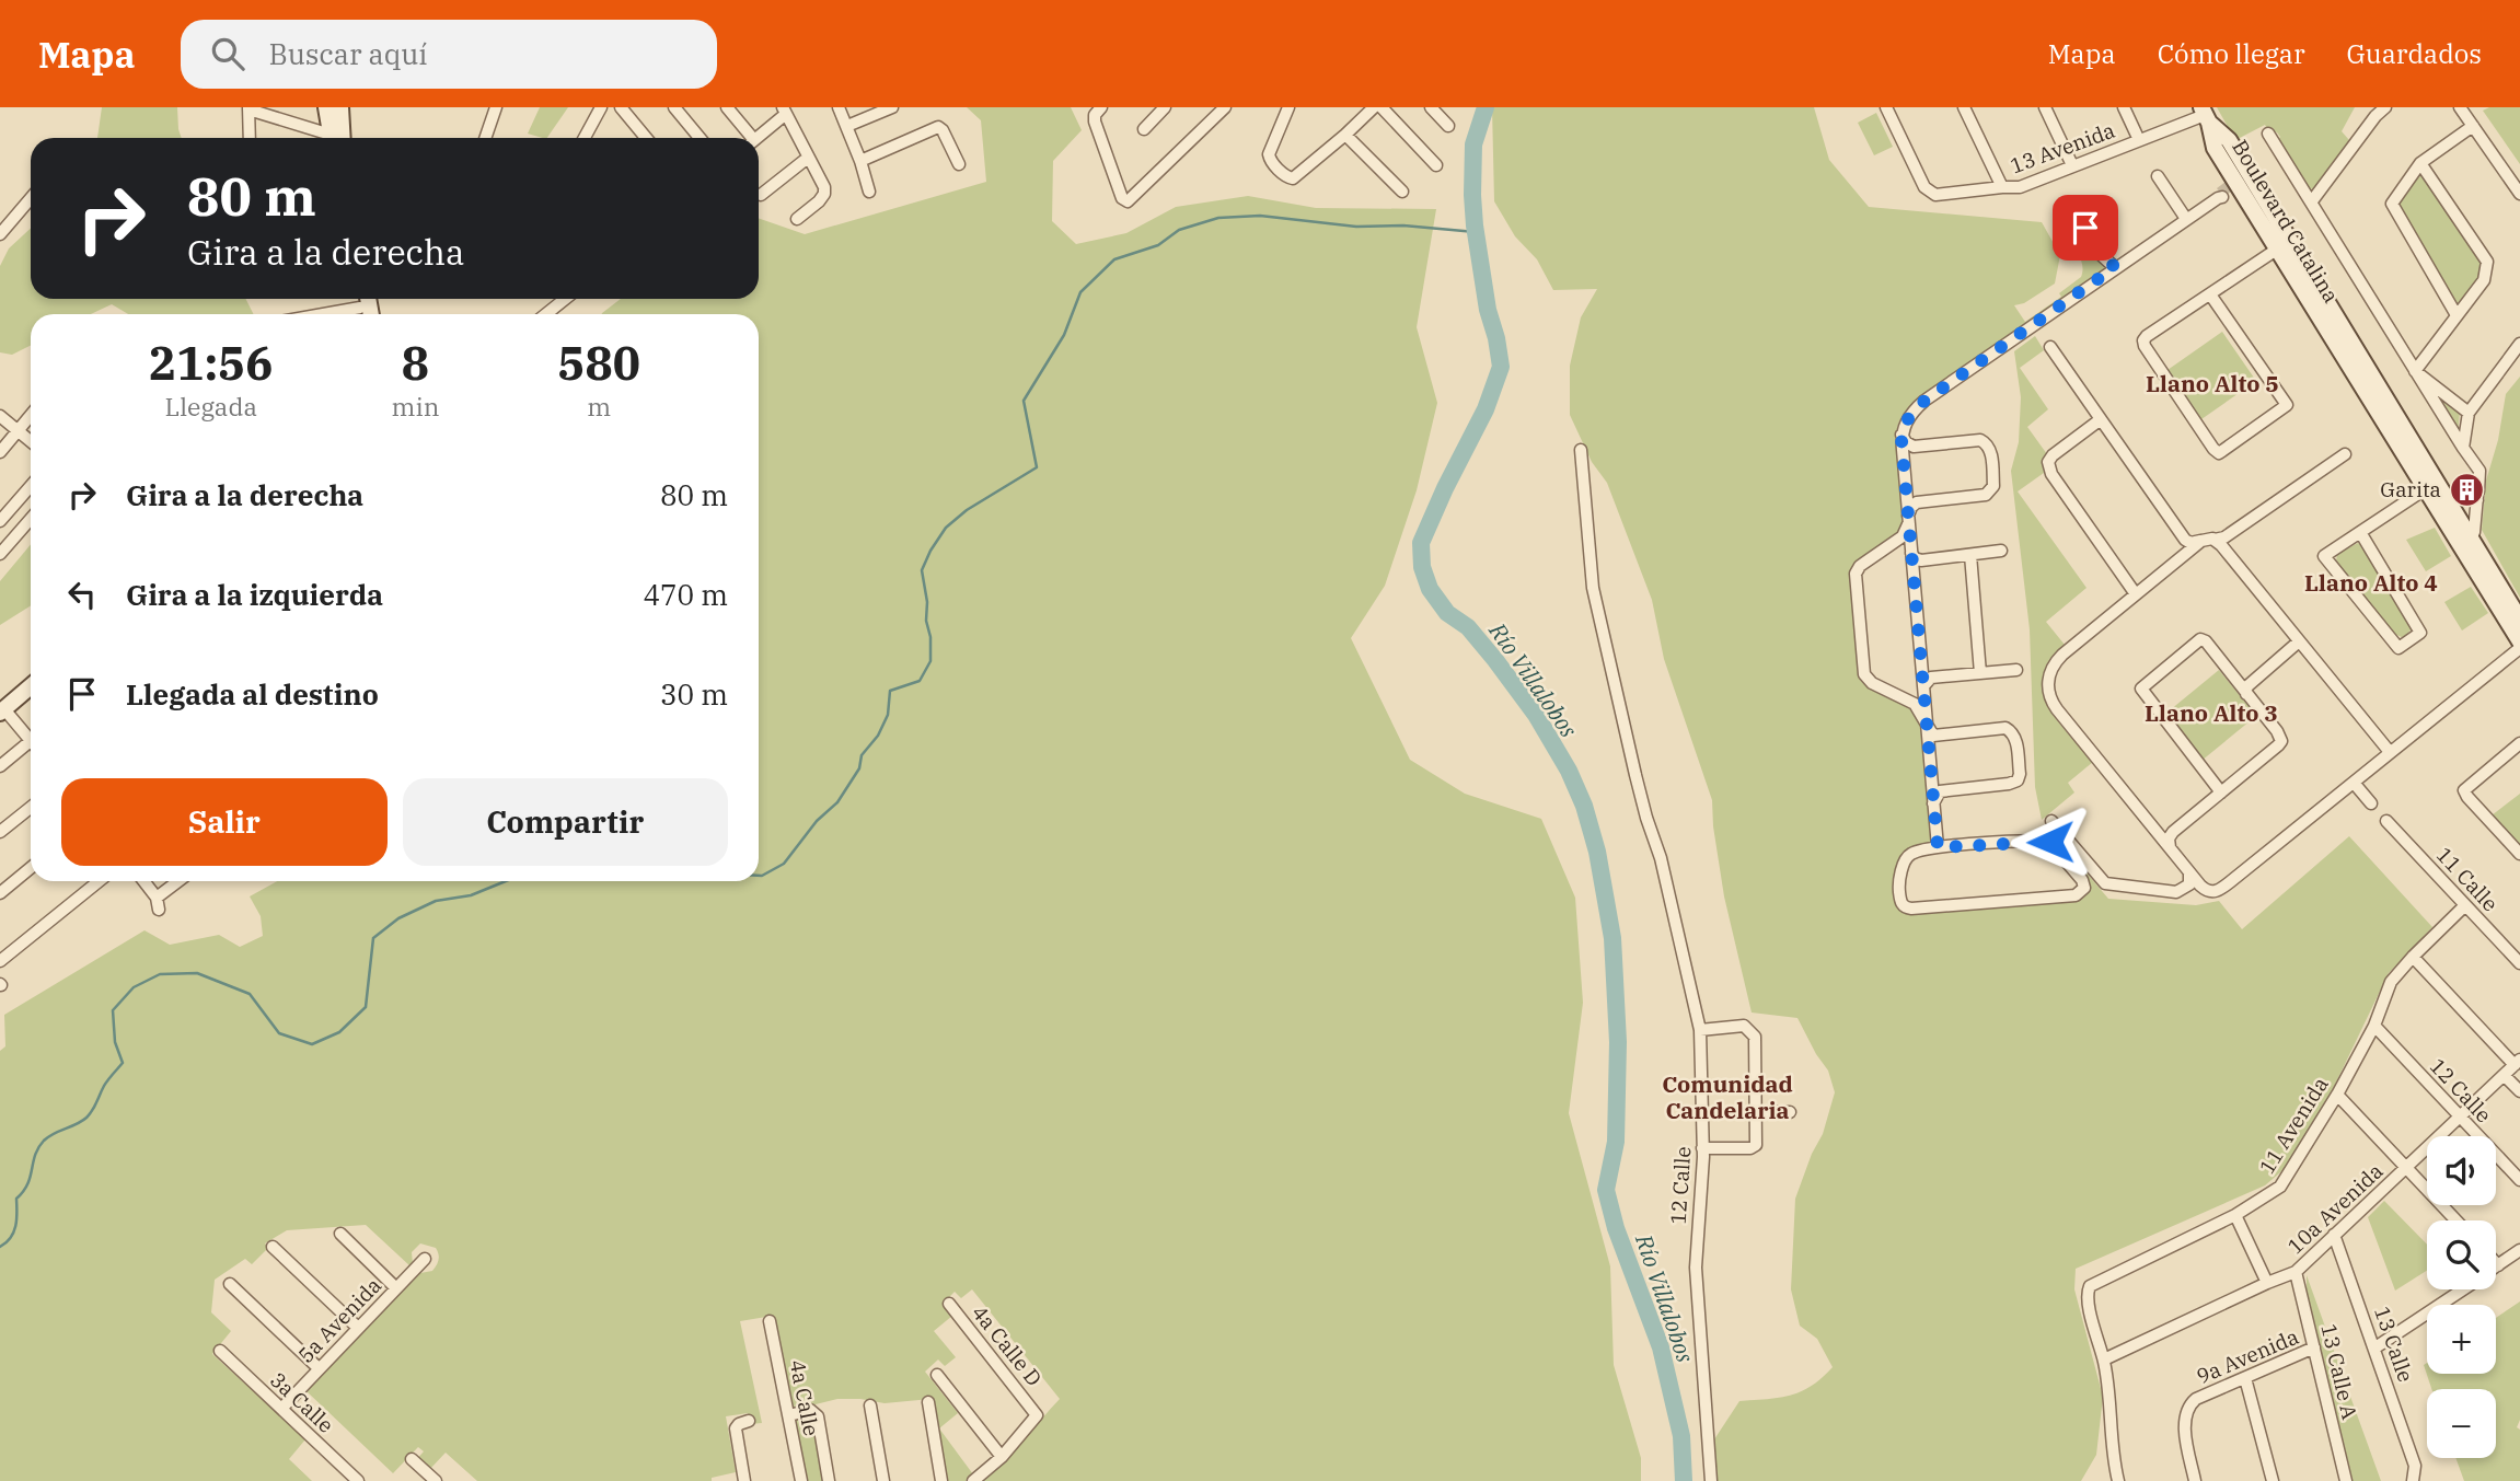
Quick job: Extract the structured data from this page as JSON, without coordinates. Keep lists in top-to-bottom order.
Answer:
{
  "streets": {
    "street": [
      "13 Avenida",
      "Boulevard Catalina",
      "11 Calle",
      "12 Calle",
      "11 Avenida",
      "10a Avenida",
      "5a Avenida",
      "13 Calle",
      "4a Calle D",
      "9a Avenida",
      "13 Calle A",
      "4a Calle",
      "3a Calle"
    ]
  },
  "crossings": [
    ["13 Avenida", "Boulevard Catalina"],
    ["11 Calle", "11 Avenida"],
    ["12 Calle", "11 Avenida"],
    ["12 Calle", "10a Avenida"],
    ["11 Avenida", "10a Avenida"],
    ["10a Avenida", "13 Calle"],
    ["10a Avenida", "13 Calle A"],
    ["5a Avenida", "3a Calle"],
    ["9a Avenida", "13 Calle A"]
  ],
  "districts": [
    "Llano Alto 5",
    "Llano Alto 4",
    "Llano Alto 3",
    "Comunidad Candelaria"
  ],
  "water": ["Río Villalobos"],
  "places": {
    "building": ["Garita"]
  },
  "page": {
    "header": "Mapa",
    "search": "Buscar aquí",
    "nav": ["Mapa", "Cómo llegar", "Guardados"],
    "turn": ["80 m", "Gira a la derecha"],
    "eta": [
      "21:56",
      "Llegada",
      "8",
      "min",
      "580",
      "m"
    ],
    "list": [
      {
        "name": "Gira a la derecha",
        "value": "80 m"
      },
      {
        "name": "Gira a la izquierda",
        "value": "470 m"
      },
      {
        "name": "Llegada al destino",
        "value": "30 m"
      }
    ],
    "buttons": ["Salir", "Compartir"],
    "map_buttons": ["+", "−"]
  }
}
